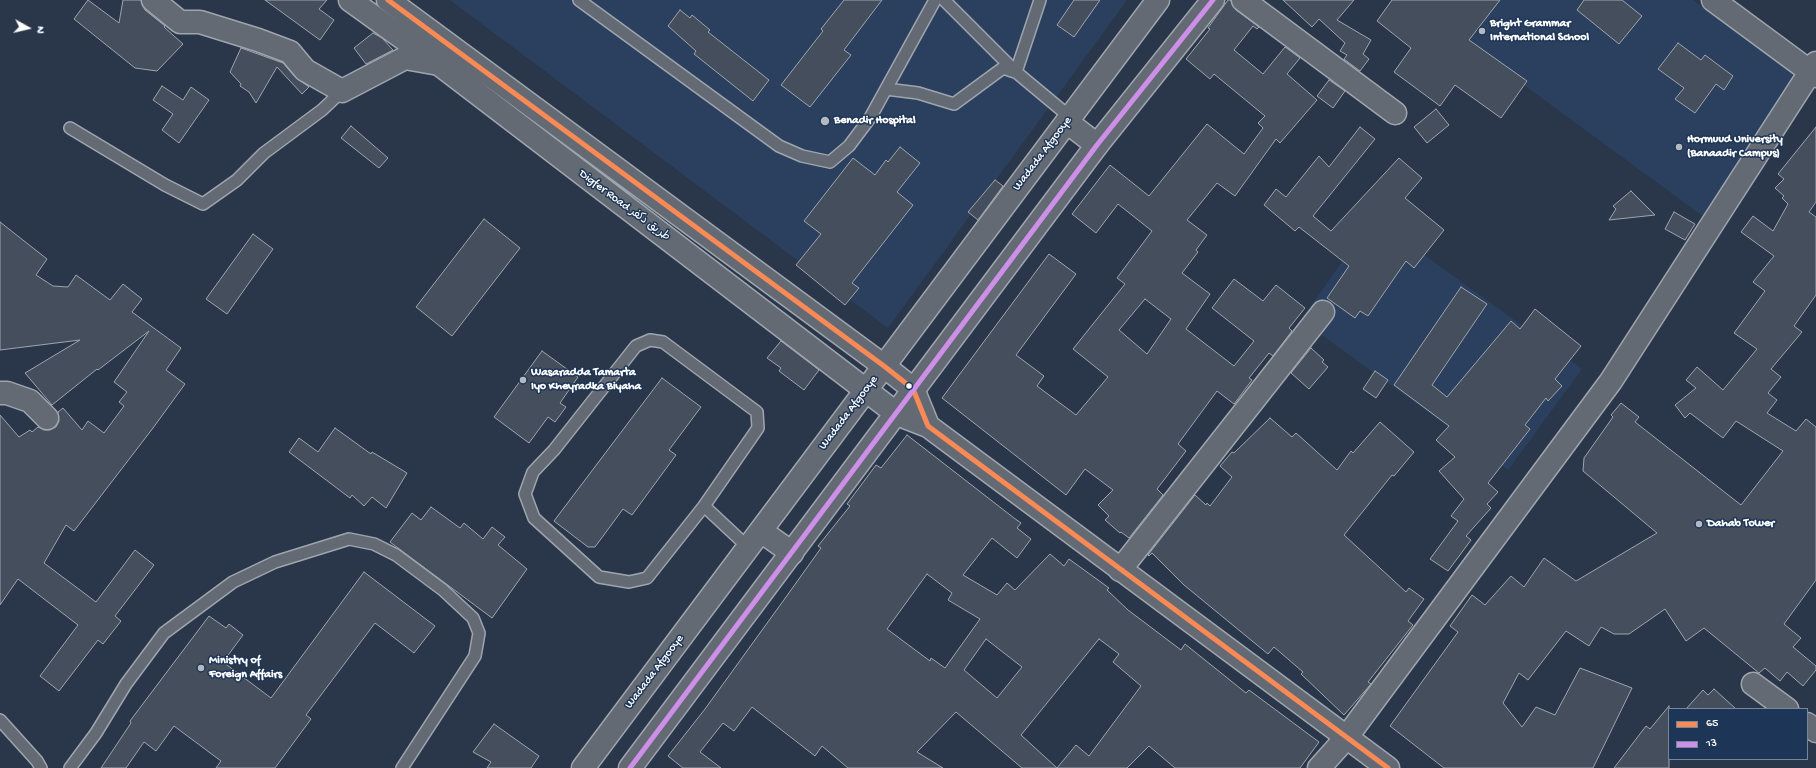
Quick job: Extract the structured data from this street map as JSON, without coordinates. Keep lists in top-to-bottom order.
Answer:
{
  "streets": {
    "main road": ["Wadada Afgooye", "Digfer Road طريق دكفر"]
  },
  "crossings": [
    ["Wadada Afgooye", "Digfer Road طريق دكفر"]
  ],
  "places": [
    "Bright Grammar International School",
    "Benadir Hospital",
    "Hormuud University (Banaadir Campus)",
    "Wasaradda Tamarta Iyo Kheyradka Biyaha",
    "Dahab Tower",
    "Ministry of Foreign Affairs"
  ],
  "lines": ["transit line 65", "transit line 13"],
  "legend": ["65", "13"],
  "north": "right"
}
